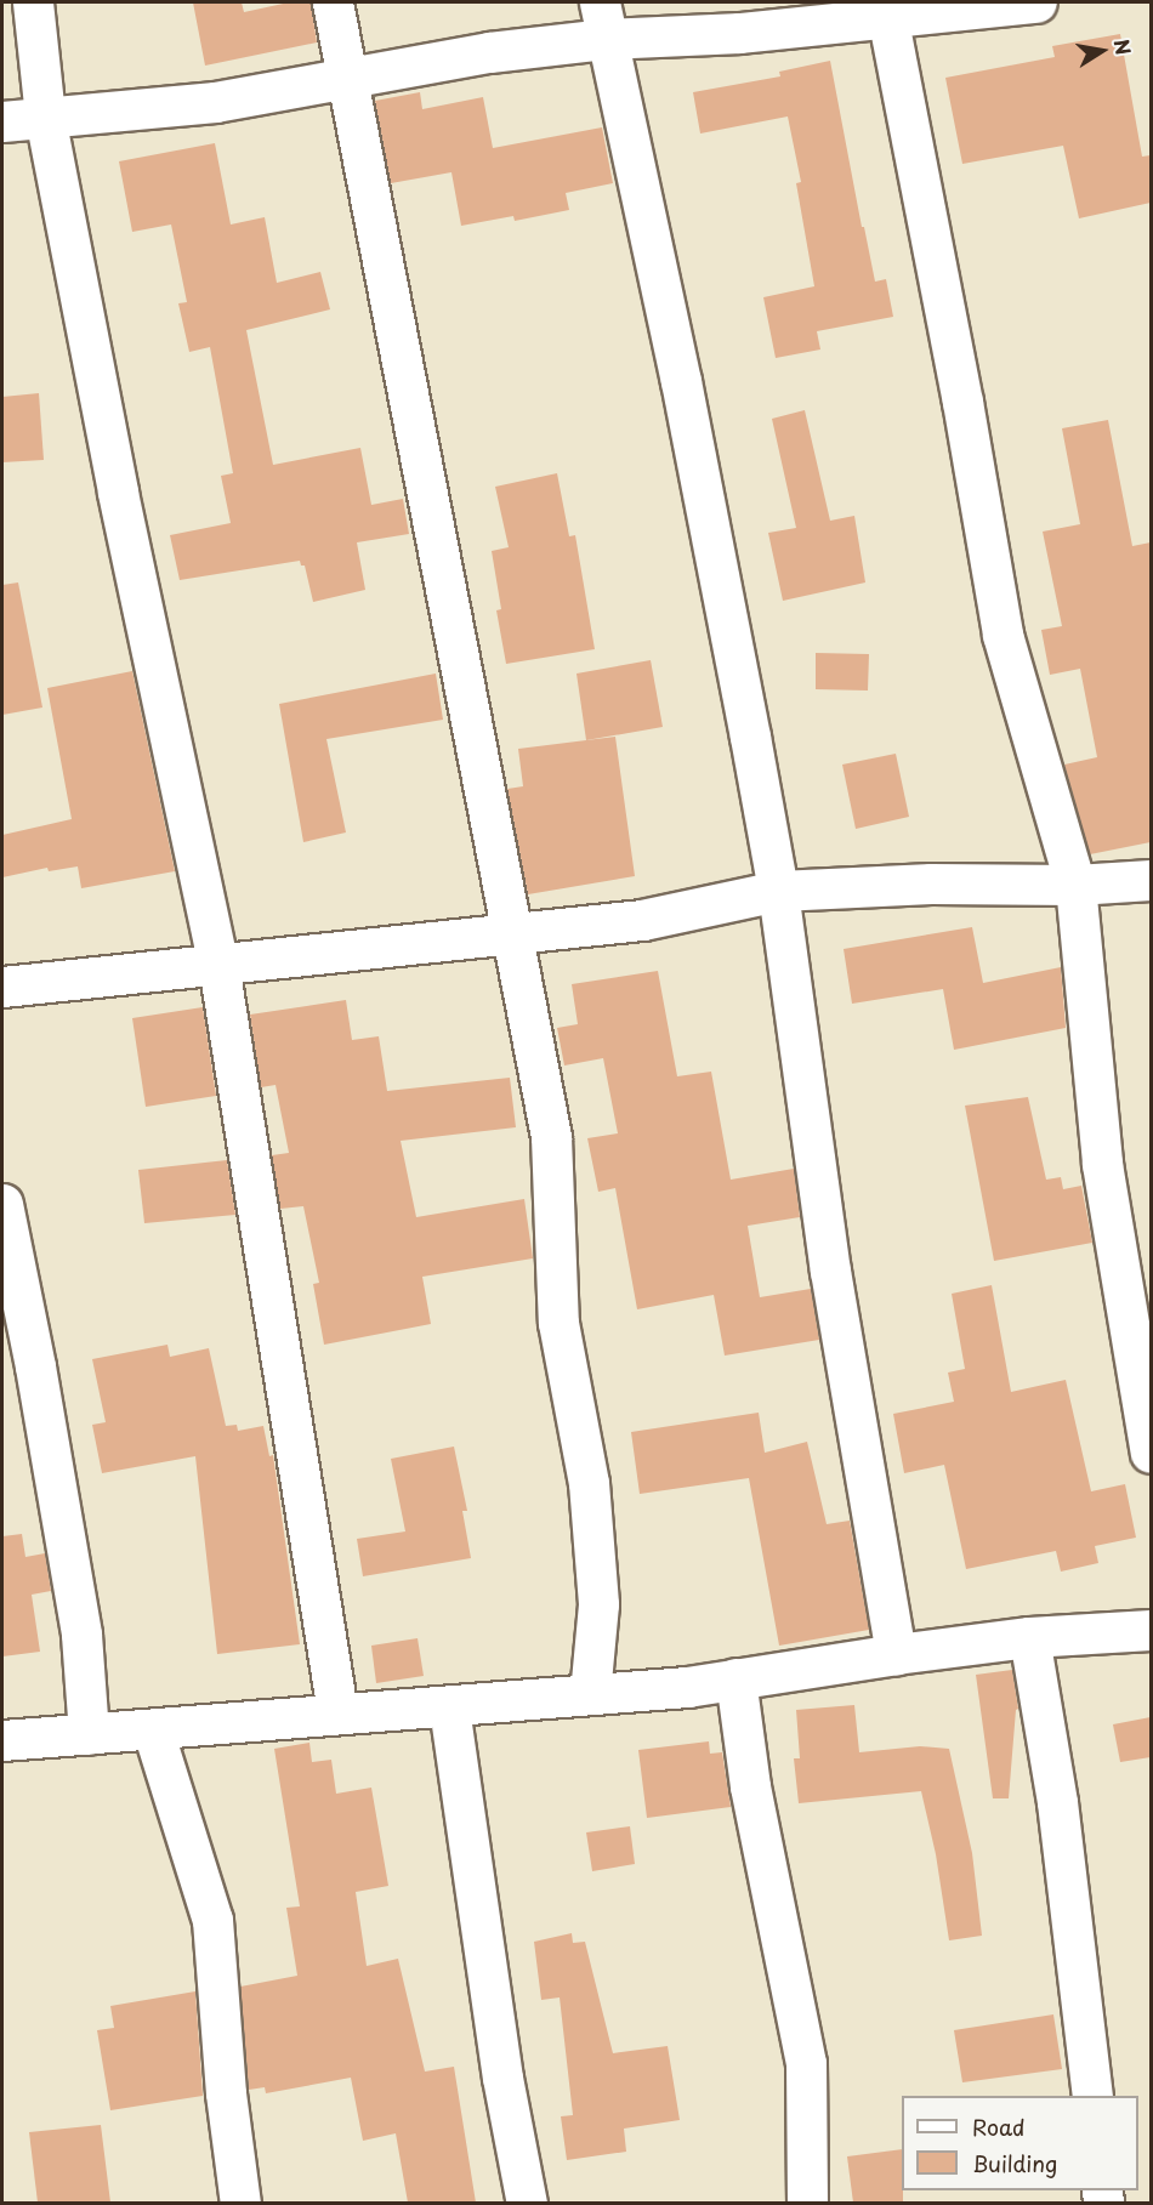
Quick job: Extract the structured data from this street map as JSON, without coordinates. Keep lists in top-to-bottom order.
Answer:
{
  "legend": ["Road", "Building"],
  "north": "right"
}
